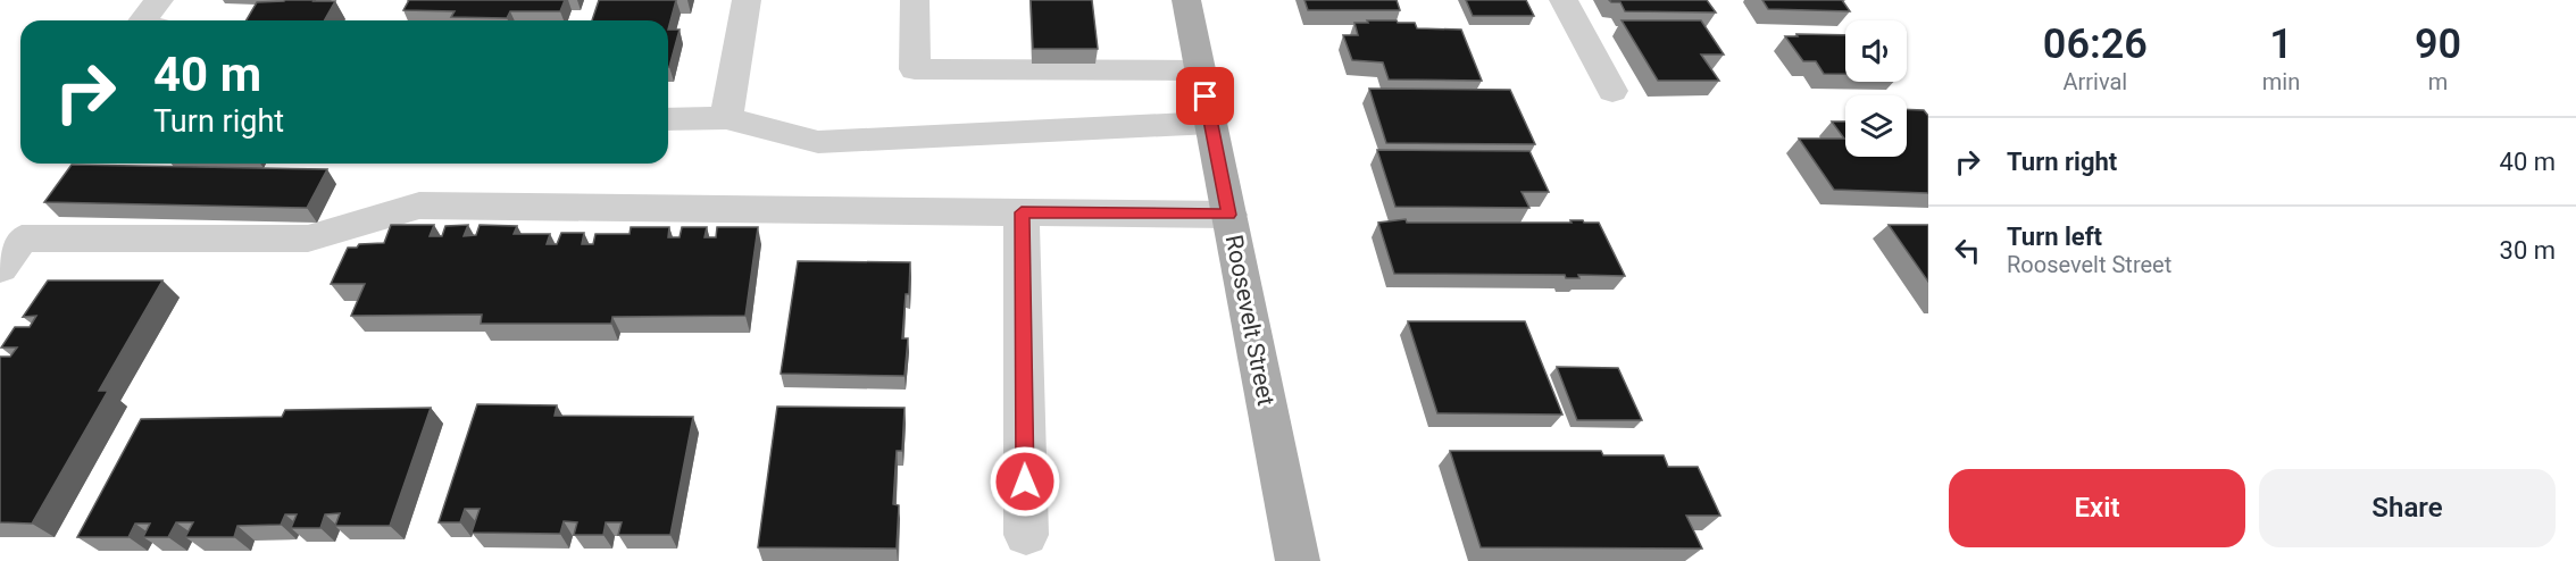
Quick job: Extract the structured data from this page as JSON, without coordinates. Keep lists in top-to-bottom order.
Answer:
{
  "streets": {
    "main road": ["Roosevelt Street"]
  },
  "page": {
    "eta": [
      "06:26",
      "Arrival",
      "1",
      "min",
      "90",
      "m"
    ],
    "turn": ["40 m", "Turn right"],
    "list": [
      {
        "name": "Turn right",
        "value": "40 m"
      },
      {
        "name": "Turn left",
        "note": "Roosevelt Street",
        "value": "30 m"
      }
    ],
    "buttons": ["Exit", "Share"]
  }
}
